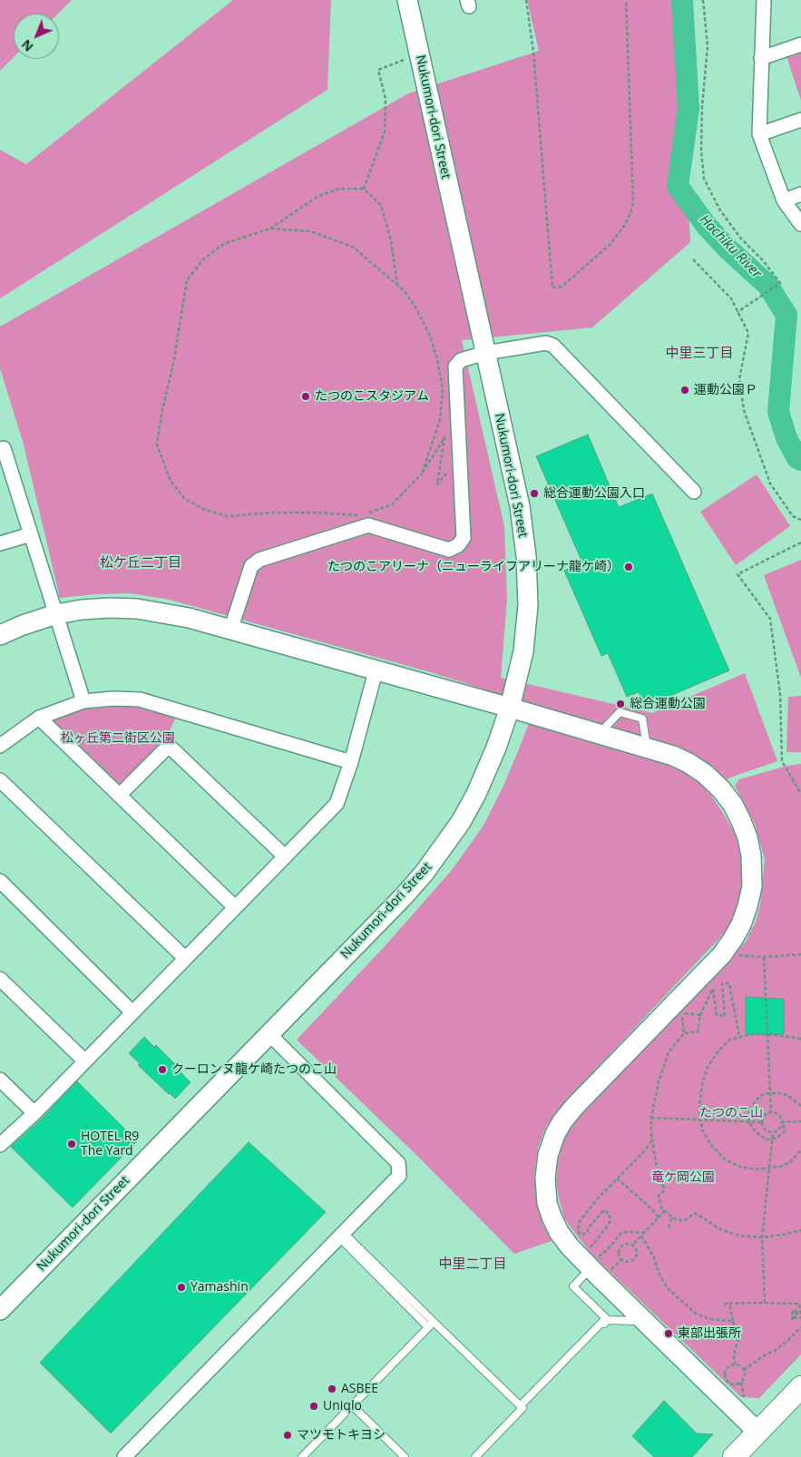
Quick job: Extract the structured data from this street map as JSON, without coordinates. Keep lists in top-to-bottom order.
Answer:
{
  "streets": {
    "street": ["Nukumori-dori Street"]
  },
  "districts": ["中里三丁目", "松ケ丘二丁目", "中里二丁目"],
  "water": ["Hachiku River"],
  "parks": ["松ヶ丘第二街区公園", "たつのこ山", "竜ケ岡公園"],
  "places": [
    "運動公園Ｐ",
    "たつのこスタジアム",
    "総合運動公園入口",
    "たつのこアリーナ（ニューライフアリーナ龍ケ崎）",
    "総合運動公園",
    "クーロンヌ龍ケ崎たつのこ山",
    "HOTEL R9 The Yard",
    "Yamashin",
    "東部出張所",
    "ASBEE",
    "Uniqlo",
    "マツモトキヨシ"
  ],
  "north": "bottom left"
}
